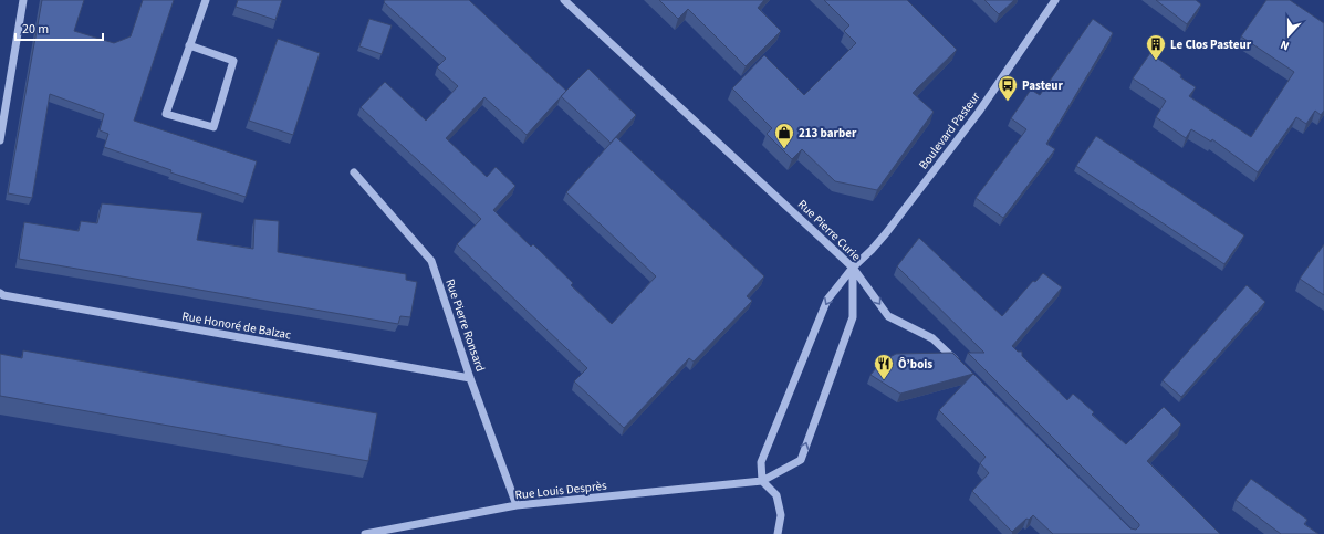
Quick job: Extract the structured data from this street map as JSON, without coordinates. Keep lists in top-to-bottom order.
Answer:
{
  "streets": {
    "street": [
      "Boulevard Pasteur",
      "Rue Pierre Curie",
      "Rue Honoré de Balzac",
      "Rue Pierre Ronsard",
      "Rue Louis Desprès"
    ]
  },
  "crossings": [
    ["Boulevard Pasteur", "Rue Pierre Curie"],
    ["Boulevard Pasteur", "Rue Louis Desprès"],
    ["Rue Honoré de Balzac", "Rue Pierre Ronsard"],
    ["Rue Pierre Ronsard", "Rue Louis Desprès"]
  ],
  "places": {
    "building": ["Le Clos Pasteur"],
    "bus stop": ["Pasteur"],
    "shop": ["213 barber"],
    "restaurant": ["Ô’bois"]
  },
  "scale_bar": "20 m",
  "north": "bottom"
}
